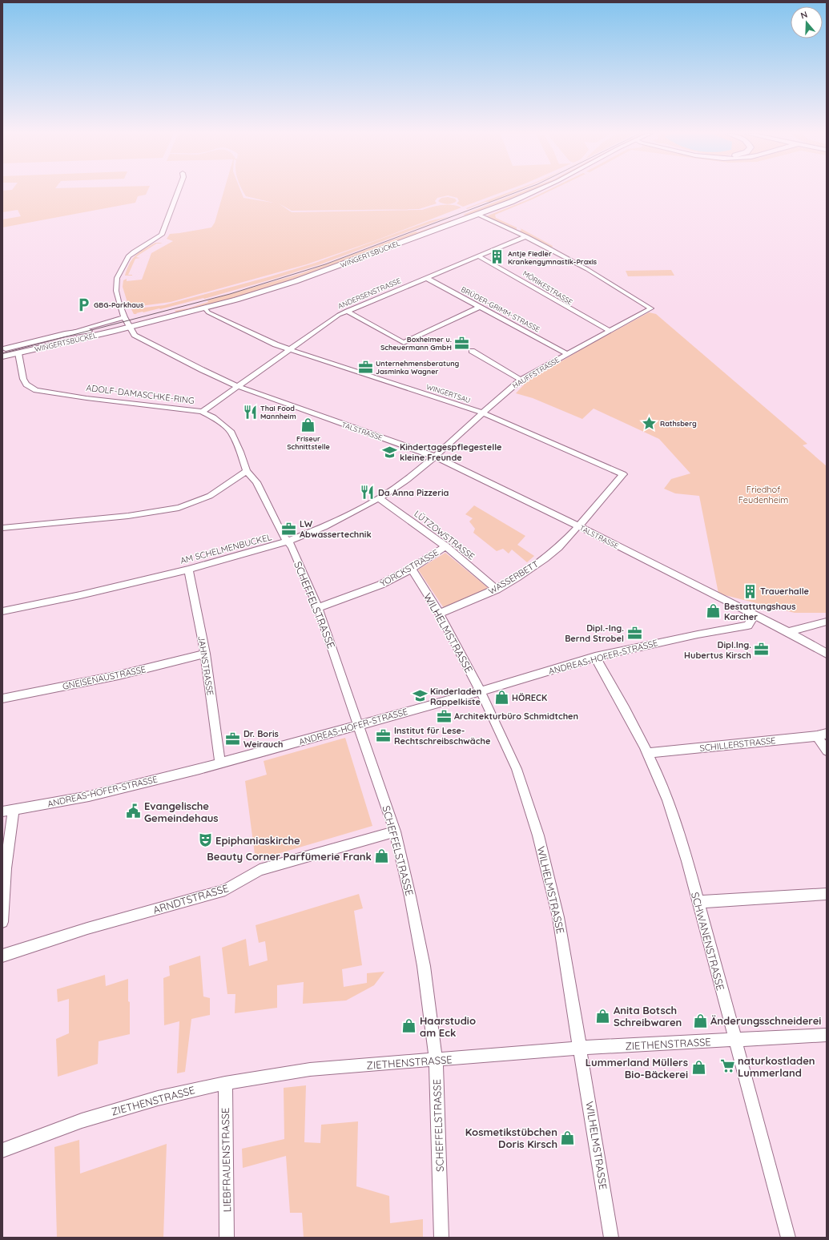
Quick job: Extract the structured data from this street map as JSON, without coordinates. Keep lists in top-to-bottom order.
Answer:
{
  "streets": {
    "street": [
      "WINGERTSBUCKEL",
      "MÖRIKESTRASSE",
      "ANDERSENSTRASSE",
      "BRÜDER-GRIMM-STRASSE",
      "HAUFFSTRASSE",
      "WINGERTSAU",
      "ADOLF-DAMASCHKE-RING",
      "TALSTRASSE",
      "LÜTZOWSTRASSE",
      "AM SCHELMENBUCKEL",
      "YORCKSTRASSE",
      "WASSERBETT",
      "SCHEFFELSTRASSE",
      "WILHELMSTRASSE",
      "ANDREAS-HOFER-STRASSE",
      "JAHNSTRASSE",
      "GNEISENAUSTRASSE",
      "SCHILLERSTRASSE",
      "ARNDTSTRASSE",
      "SCHWANENSTRASSE",
      "ZIETHENSTRASSE",
      "LIEBFRAUENSTRASSE"
    ]
  },
  "crossings": [
    ["WINGERTSBUCKEL", "WINGERTSAU"],
    ["WINGERTSBUCKEL", "ADOLF-DAMASCHKE-RING"],
    ["WINGERTSBUCKEL", "TALSTRASSE"],
    ["MÖRIKESTRASSE", "ANDERSENSTRASSE"],
    ["MÖRIKESTRASSE", "HAUFFSTRASSE"],
    ["ANDERSENSTRASSE", "BRÜDER-GRIMM-STRASSE"],
    ["ANDERSENSTRASSE", "HAUFFSTRASSE"],
    ["ANDERSENSTRASSE", "WINGERTSAU"],
    ["ANDERSENSTRASSE", "ADOLF-DAMASCHKE-RING"],
    ["ANDERSENSTRASSE", "TALSTRASSE"],
    ["BRÜDER-GRIMM-STRASSE", "HAUFFSTRASSE"],
    ["HAUFFSTRASSE", "WINGERTSAU"],
    ["HAUFFSTRASSE", "TALSTRASSE"],
    ["HAUFFSTRASSE", "AM SCHELMENBUCKEL"],
    ["WINGERTSAU", "TALSTRASSE"],
    ["WINGERTSAU", "WASSERBETT"],
    ["ADOLF-DAMASCHKE-RING", "SCHEFFELSTRASSE"],
    ["TALSTRASSE", "AM SCHELMENBUCKEL"],
    ["TALSTRASSE", "WASSERBETT"],
    ["TALSTRASSE", "ANDREAS-HOFER-STRASSE"],
    ["LÜTZOWSTRASSE", "AM SCHELMENBUCKEL"],
    ["LÜTZOWSTRASSE", "YORCKSTRASSE"],
    ["LÜTZOWSTRASSE", "WASSERBETT"],
    ["AM SCHELMENBUCKEL", "SCHEFFELSTRASSE"],
    ["AM SCHELMENBUCKEL", "JAHNSTRASSE"],
    ["YORCKSTRASSE", "SCHEFFELSTRASSE"],
    ["YORCKSTRASSE", "WILHELMSTRASSE"],
    ["WASSERBETT", "WILHELMSTRASSE"],
    ["SCHEFFELSTRASSE", "ANDREAS-HOFER-STRASSE"],
    ["SCHEFFELSTRASSE", "ARNDTSTRASSE"],
    ["SCHEFFELSTRASSE", "ZIETHENSTRASSE"],
    ["WILHELMSTRASSE", "ANDREAS-HOFER-STRASSE"],
    ["WILHELMSTRASSE", "ZIETHENSTRASSE"],
    ["ANDREAS-HOFER-STRASSE", "JAHNSTRASSE"],
    ["ANDREAS-HOFER-STRASSE", "SCHWANENSTRASSE"],
    ["JAHNSTRASSE", "GNEISENAUSTRASSE"],
    ["SCHILLERSTRASSE", "SCHWANENSTRASSE"],
    ["SCHWANENSTRASSE", "ZIETHENSTRASSE"],
    ["ZIETHENSTRASSE", "LIEBFRAUENSTRASSE"]
  ],
  "parks": ["Friedhof Feudenheim"],
  "places": {
    "building": ["Antje Fiedler Krankengymnastik-Praxis", "Trauerhalle"],
    "parking": ["GBG-Parkhaus"],
    "office": [
      "Boxheimer u. Scheuermann GmbH",
      "Unternehmensberatung Jasminka Wagner",
      "LW Abwassertechnik",
      "Dipl.-Ing. Bernd Strobel",
      "Dipl.Ing. Hubertus Kirsch",
      "Architekturbüro Schmidtchen",
      "Institut für Lese- Rechtschreibschwäche",
      "Dr. Boris Weirauch"
    ],
    "restaurant": ["Thai Food Mannheim", "Da Anna Pizzeria"],
    "place": ["Rathsberg"],
    "shop": [
      "Friseur Schnittstelle",
      "Bestattungshaus Karcher",
      "HÖRECK",
      "Beauty Corner Parfümerie Frank",
      "Anita Botsch Schreibwaren",
      "Änderungsschneiderei",
      "Haarstudio am Eck",
      "Lummerland Müllers Bio-Bäckerei",
      "Kosmetikstübchen Doris Kirsch"
    ],
    "school or university": ["Kindertagespflegestelle kleine Freunde", "Kinderladen Rappelkiste"],
    "public building": ["Evangelische Gemeindehaus"],
    "theatre": ["Epiphaniaskirche"],
    "supermarket": ["naturkostladen Lummerland"]
  },
  "north": "top"
}
